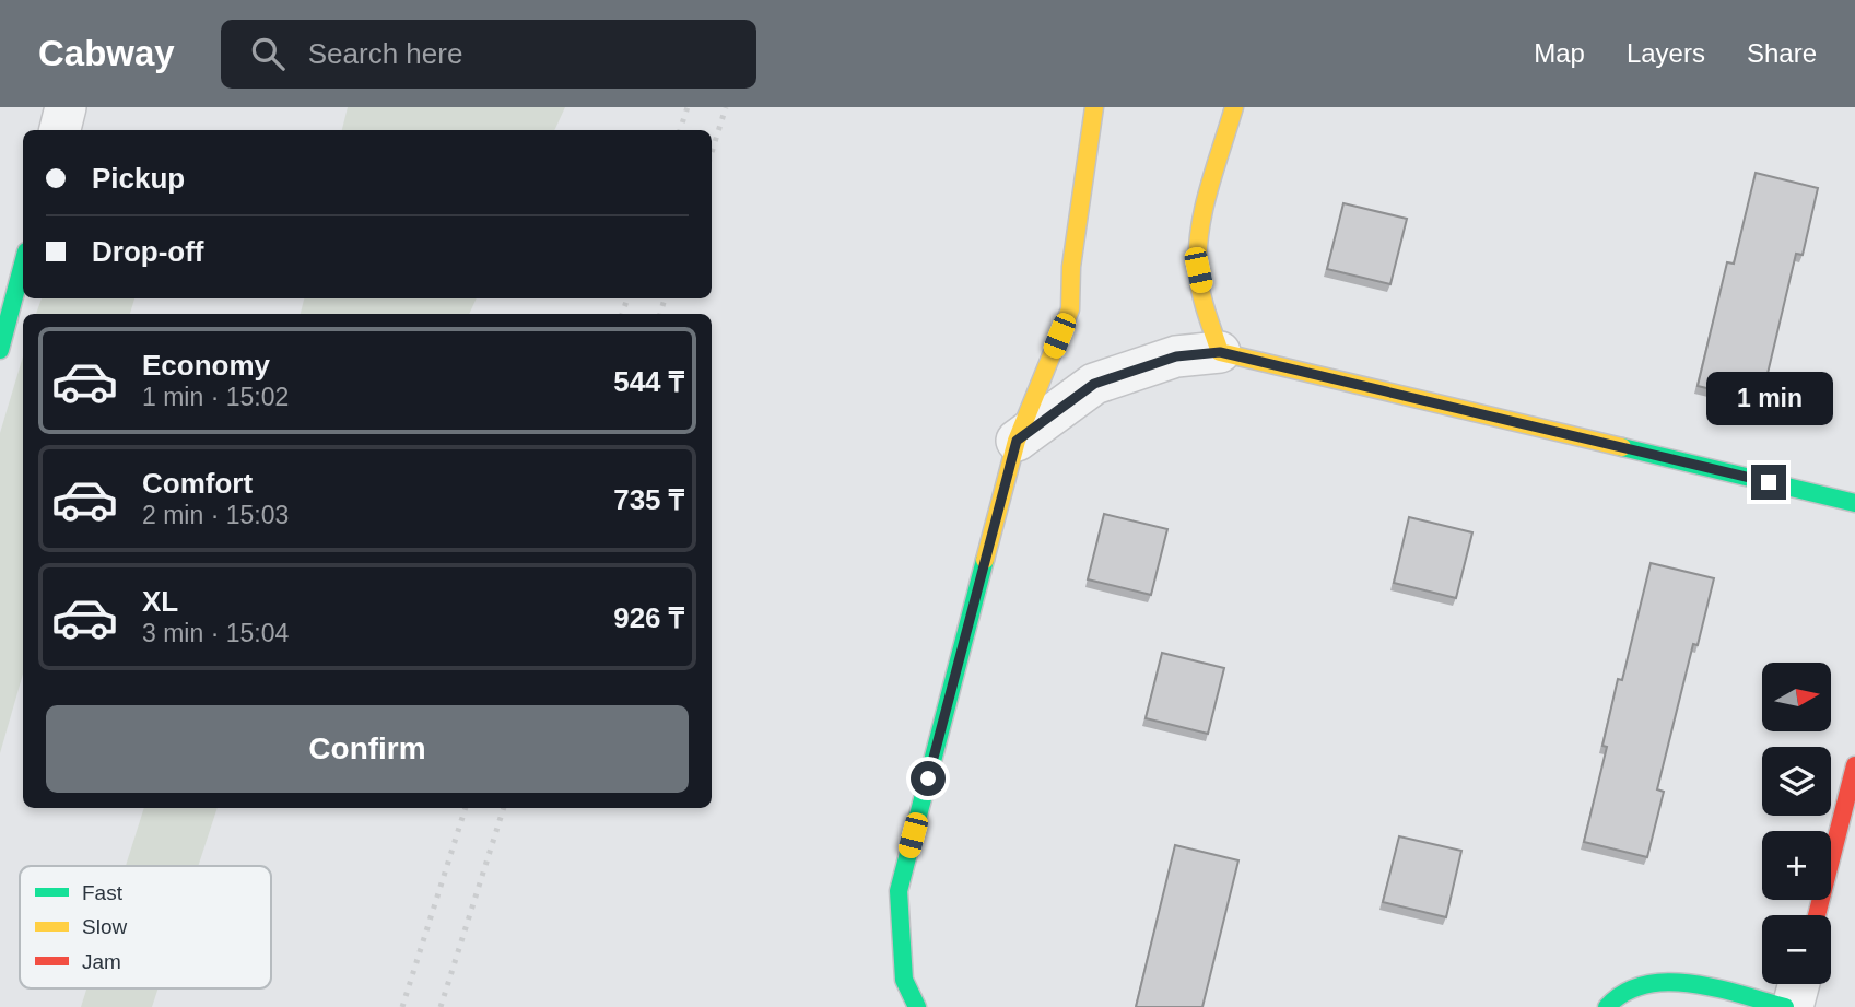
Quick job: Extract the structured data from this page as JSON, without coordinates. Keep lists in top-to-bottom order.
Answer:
{
  "legend": ["Fast", "Slow", "Jam"],
  "north": "right",
  "page": {
    "header": "Cabway",
    "search": "Search here",
    "nav": ["Map", "Layers", "Share"],
    "banner": ["Pickup", "Drop-off"],
    "list": [
      {
        "name": "Economy",
        "note": "1 min · 15:02",
        "value": "544 ₸"
      },
      {
        "name": "Comfort",
        "note": "2 min · 15:03",
        "value": "735 ₸"
      },
      {
        "name": "XL",
        "note": "3 min · 15:04",
        "value": "926 ₸"
      }
    ],
    "bubble": "1 min",
    "map_buttons": ["+", "−"],
    "buttons": "Confirm"
  }
}
